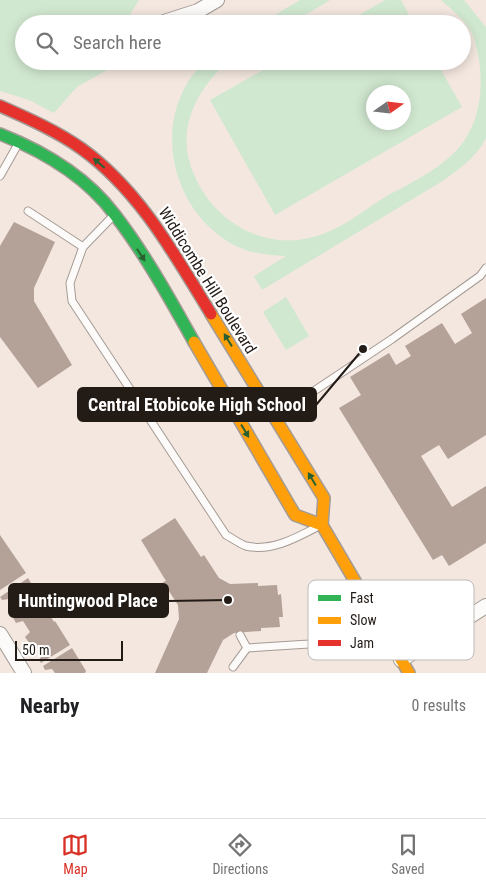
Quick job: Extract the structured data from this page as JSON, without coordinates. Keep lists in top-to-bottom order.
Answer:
{
  "streets": {
    "street": ["Widdicombe Hill Boulevard"]
  },
  "places": ["Central Etobicoke High School", "Huntingwood Place"],
  "legend": ["Fast", "Slow", "Jam"],
  "scale_bar": "50 m",
  "north": "right",
  "page": {
    "search": "Search here",
    "scale": "50 m",
    "heading": ["Nearby", "0 results"],
    "nav": ["Map", "Directions", "Saved"]
  }
}
